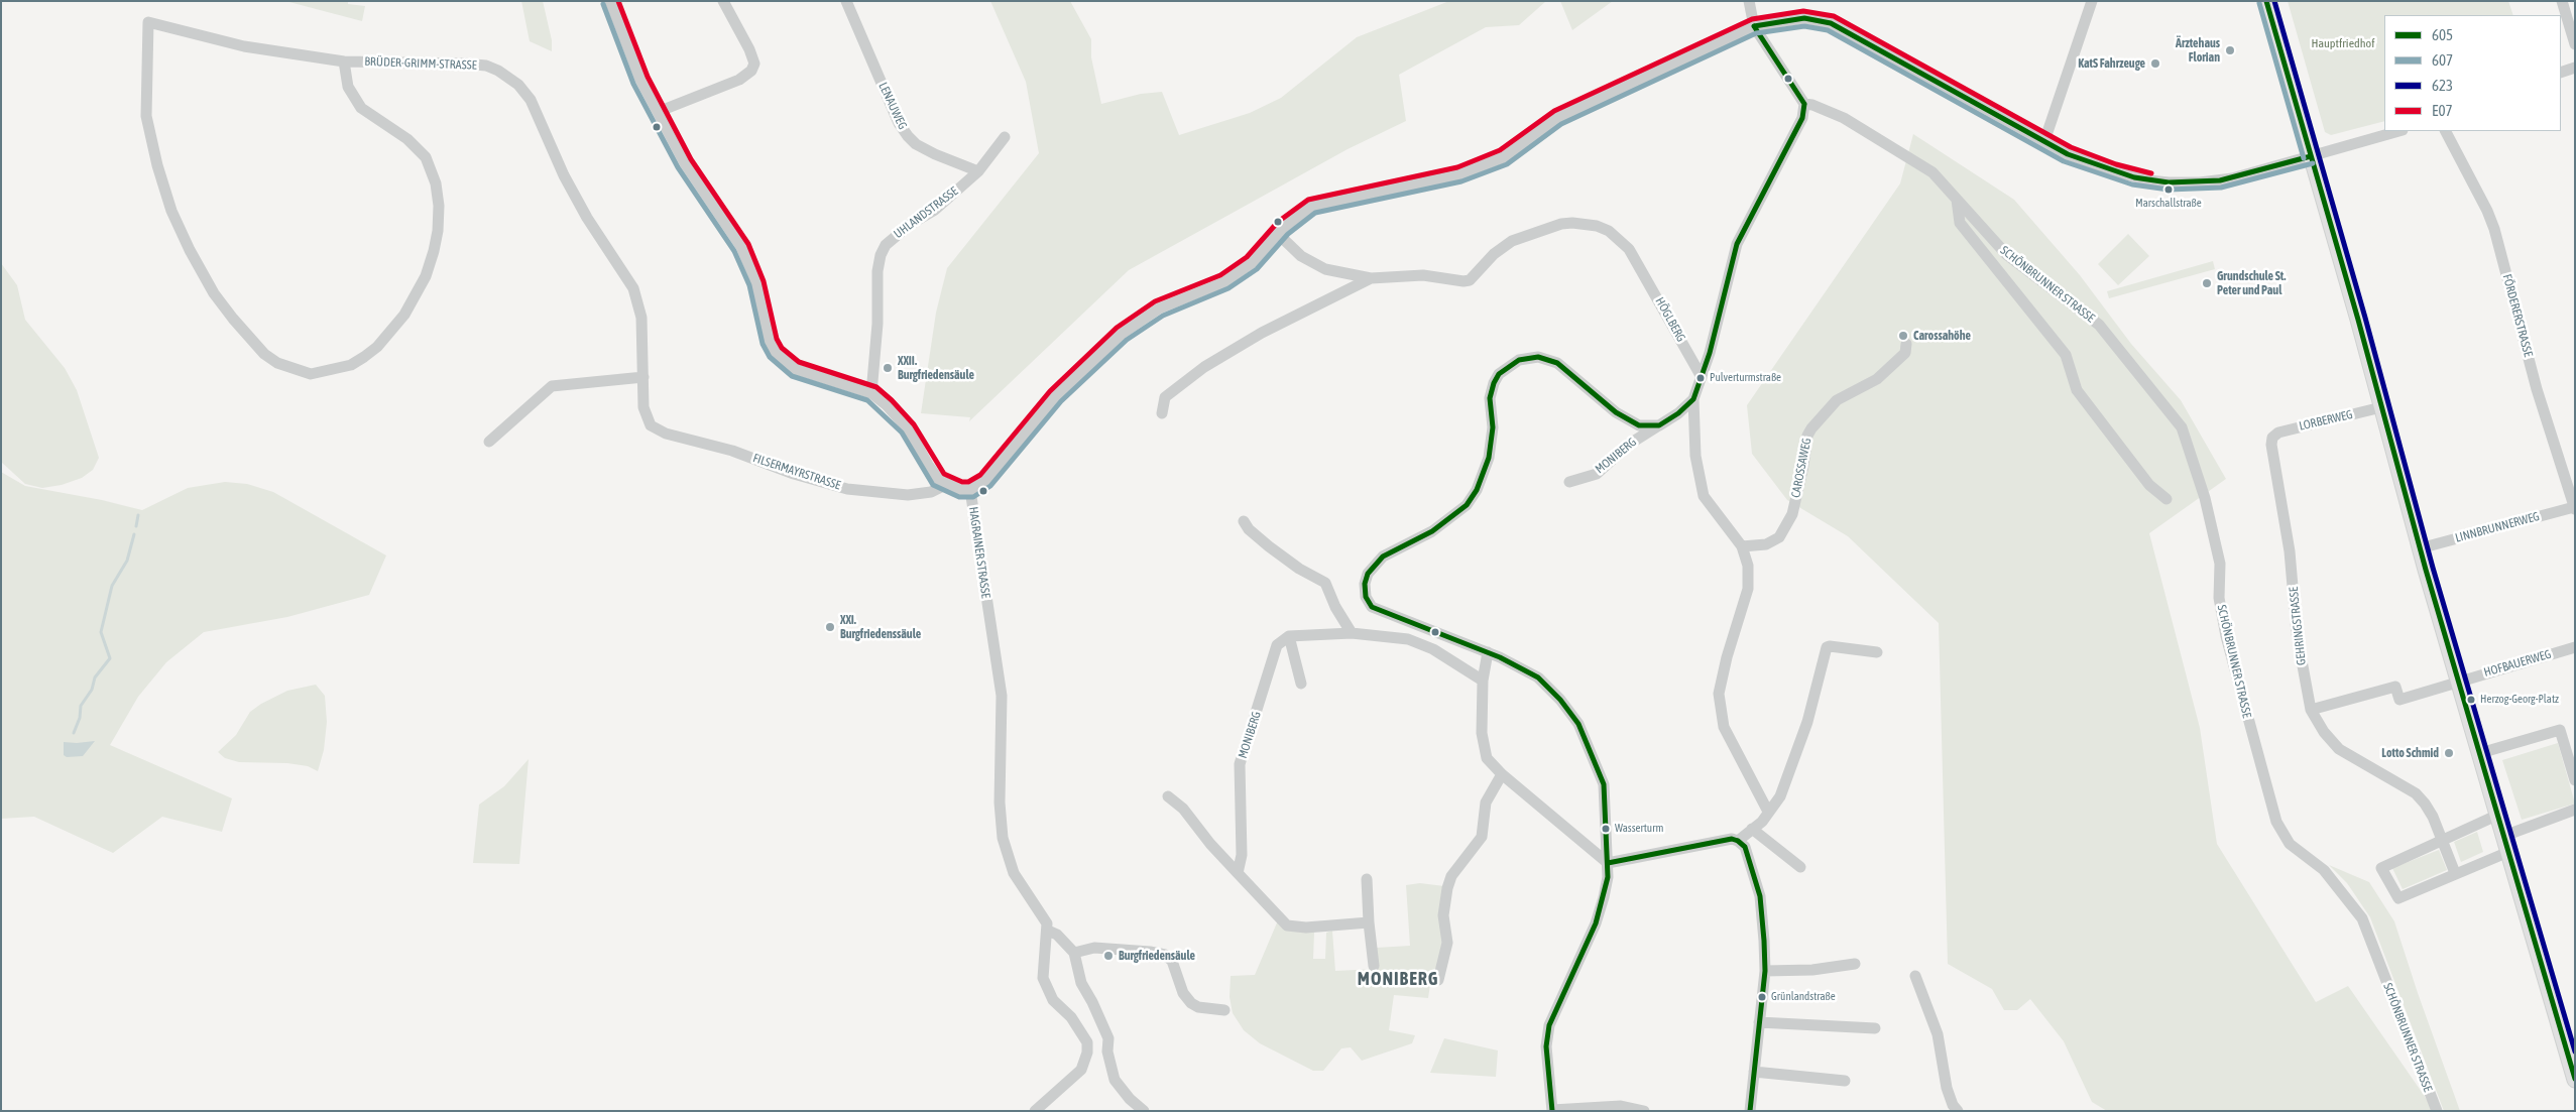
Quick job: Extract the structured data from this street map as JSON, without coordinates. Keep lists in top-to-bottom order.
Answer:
{
  "streets": {
    "street": [
      "BRÜDER-GRIMM-STRASSE",
      "LENAUWEG",
      "UHLANDSTRASSE",
      "SCHÖNBRUNNER STRASSE",
      "FÖRDERERSTRASSE",
      "HÖGLBERG",
      "LORBERWEG",
      "MONIBERG",
      "CAROSSAWEG",
      "FILSERMAYRSTRASSE",
      "LINNBRUNNERWEG",
      "HAGRAINER STRASSE",
      "GEHRINGSTRASSE",
      "HOFBAUERWEG"
    ]
  },
  "crossings": [
    ["BRÜDER-GRIMM-STRASSE", "FILSERMAYRSTRASSE"],
    ["LENAUWEG", "UHLANDSTRASSE"],
    ["FÖRDERERSTRASSE", "LINNBRUNNERWEG"],
    ["HÖGLBERG", "HAGRAINER STRASSE"],
    ["LORBERWEG", "GEHRINGSTRASSE"],
    ["GEHRINGSTRASSE", "HOFBAUERWEG"]
  ],
  "districts": ["MONIBERG"],
  "parks": ["Hauptfriedhof"],
  "places": [
    "Ärztehaus Florian",
    "KatS Fahrzeuge",
    "Marschallstraße",
    "Grundschule St. Peter und Paul",
    "Carossahöhe",
    "XXII. Burgfriedensäule",
    "Pulverturmstraße",
    "XXI. Burgfriedenssäule",
    "Herzog-Georg-Platz",
    "Lotto Schmid",
    "Wasserturm",
    "Burgfriedensäule",
    "Grünlandstraße"
  ],
  "lines": [
    "transit line 605",
    "transit line 623",
    "transit line E07",
    "transit line 607"
  ],
  "legend": [
    "605",
    "607",
    "623",
    "E07"
  ]
}
